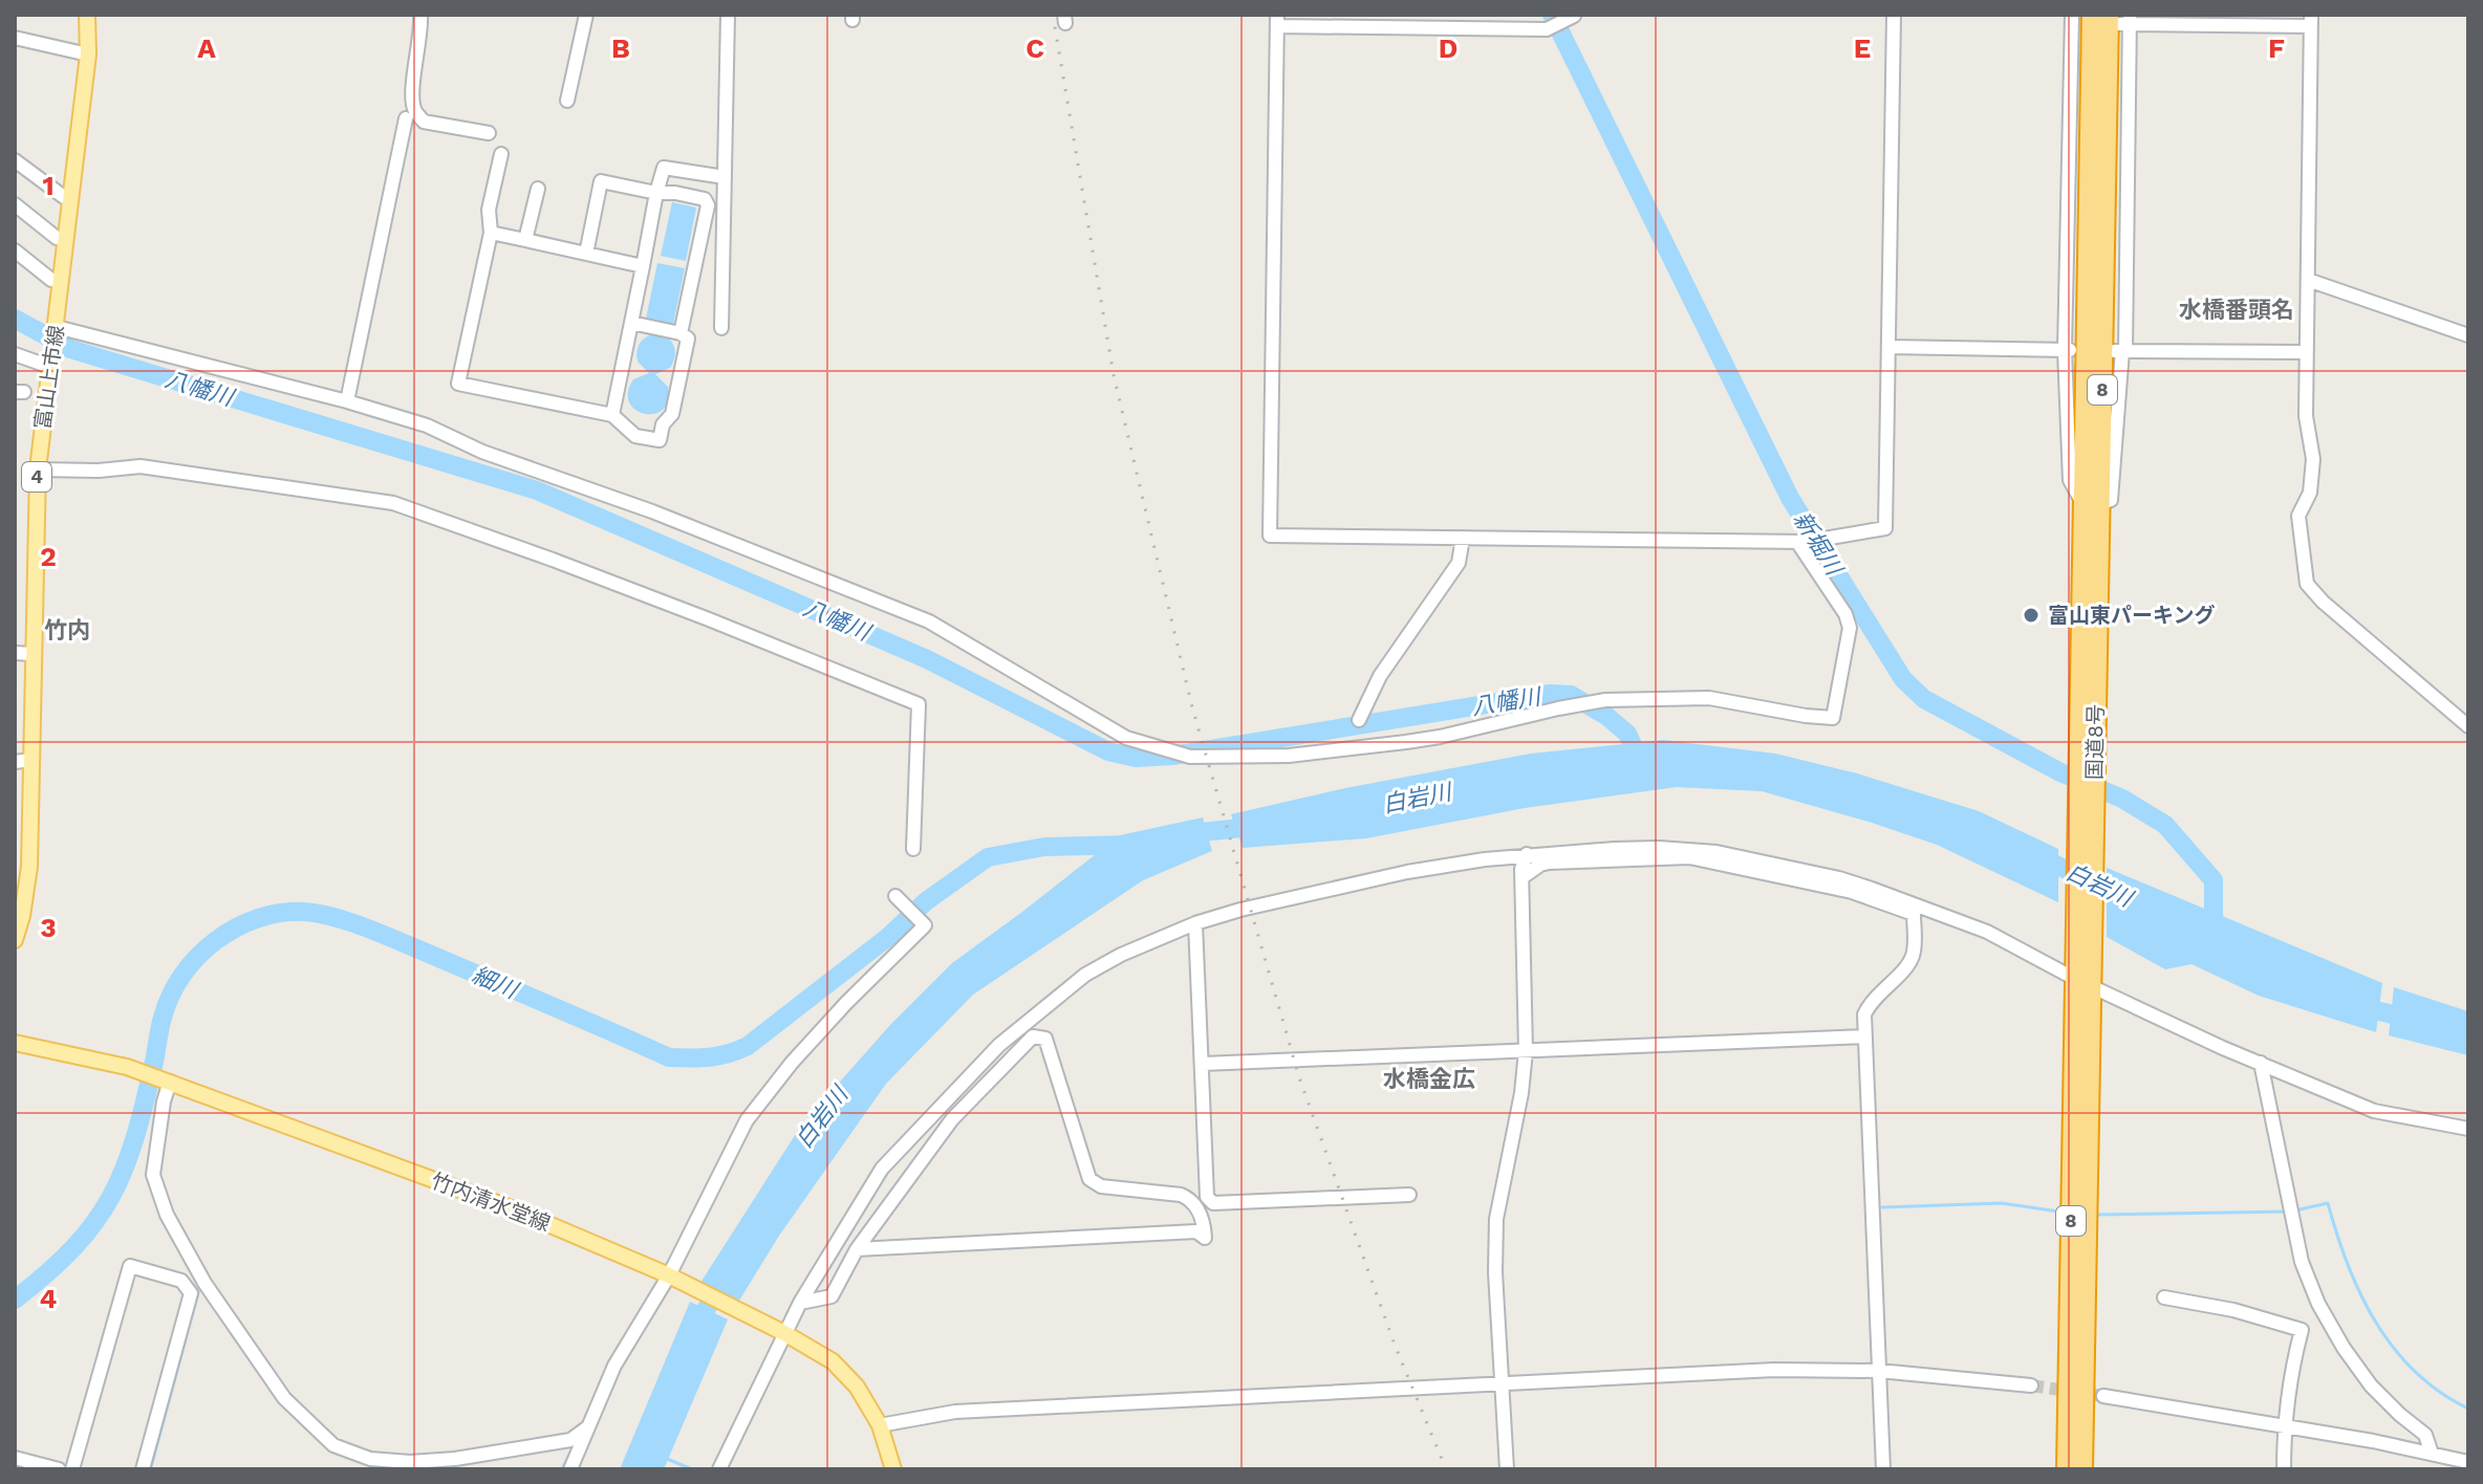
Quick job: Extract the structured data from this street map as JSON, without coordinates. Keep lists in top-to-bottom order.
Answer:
{
  "streets": {
    "highway": ["8", "国道8号"],
    "main road": ["富山上市線", "4", "竹内清水堂線"]
  },
  "districts": ["水橋番頭名", "竹内", "水橋金広"],
  "water": [
    "八幡川",
    "新堀川",
    "白岩川",
    "細川"
  ],
  "places": ["富山東パーキング"],
  "grid": {
    "columns": [
      "A",
      "B",
      "C",
      "D",
      "E",
      "F"
    ],
    "rows": [
      "1",
      "2",
      "3",
      "4"
    ]
  }
}
